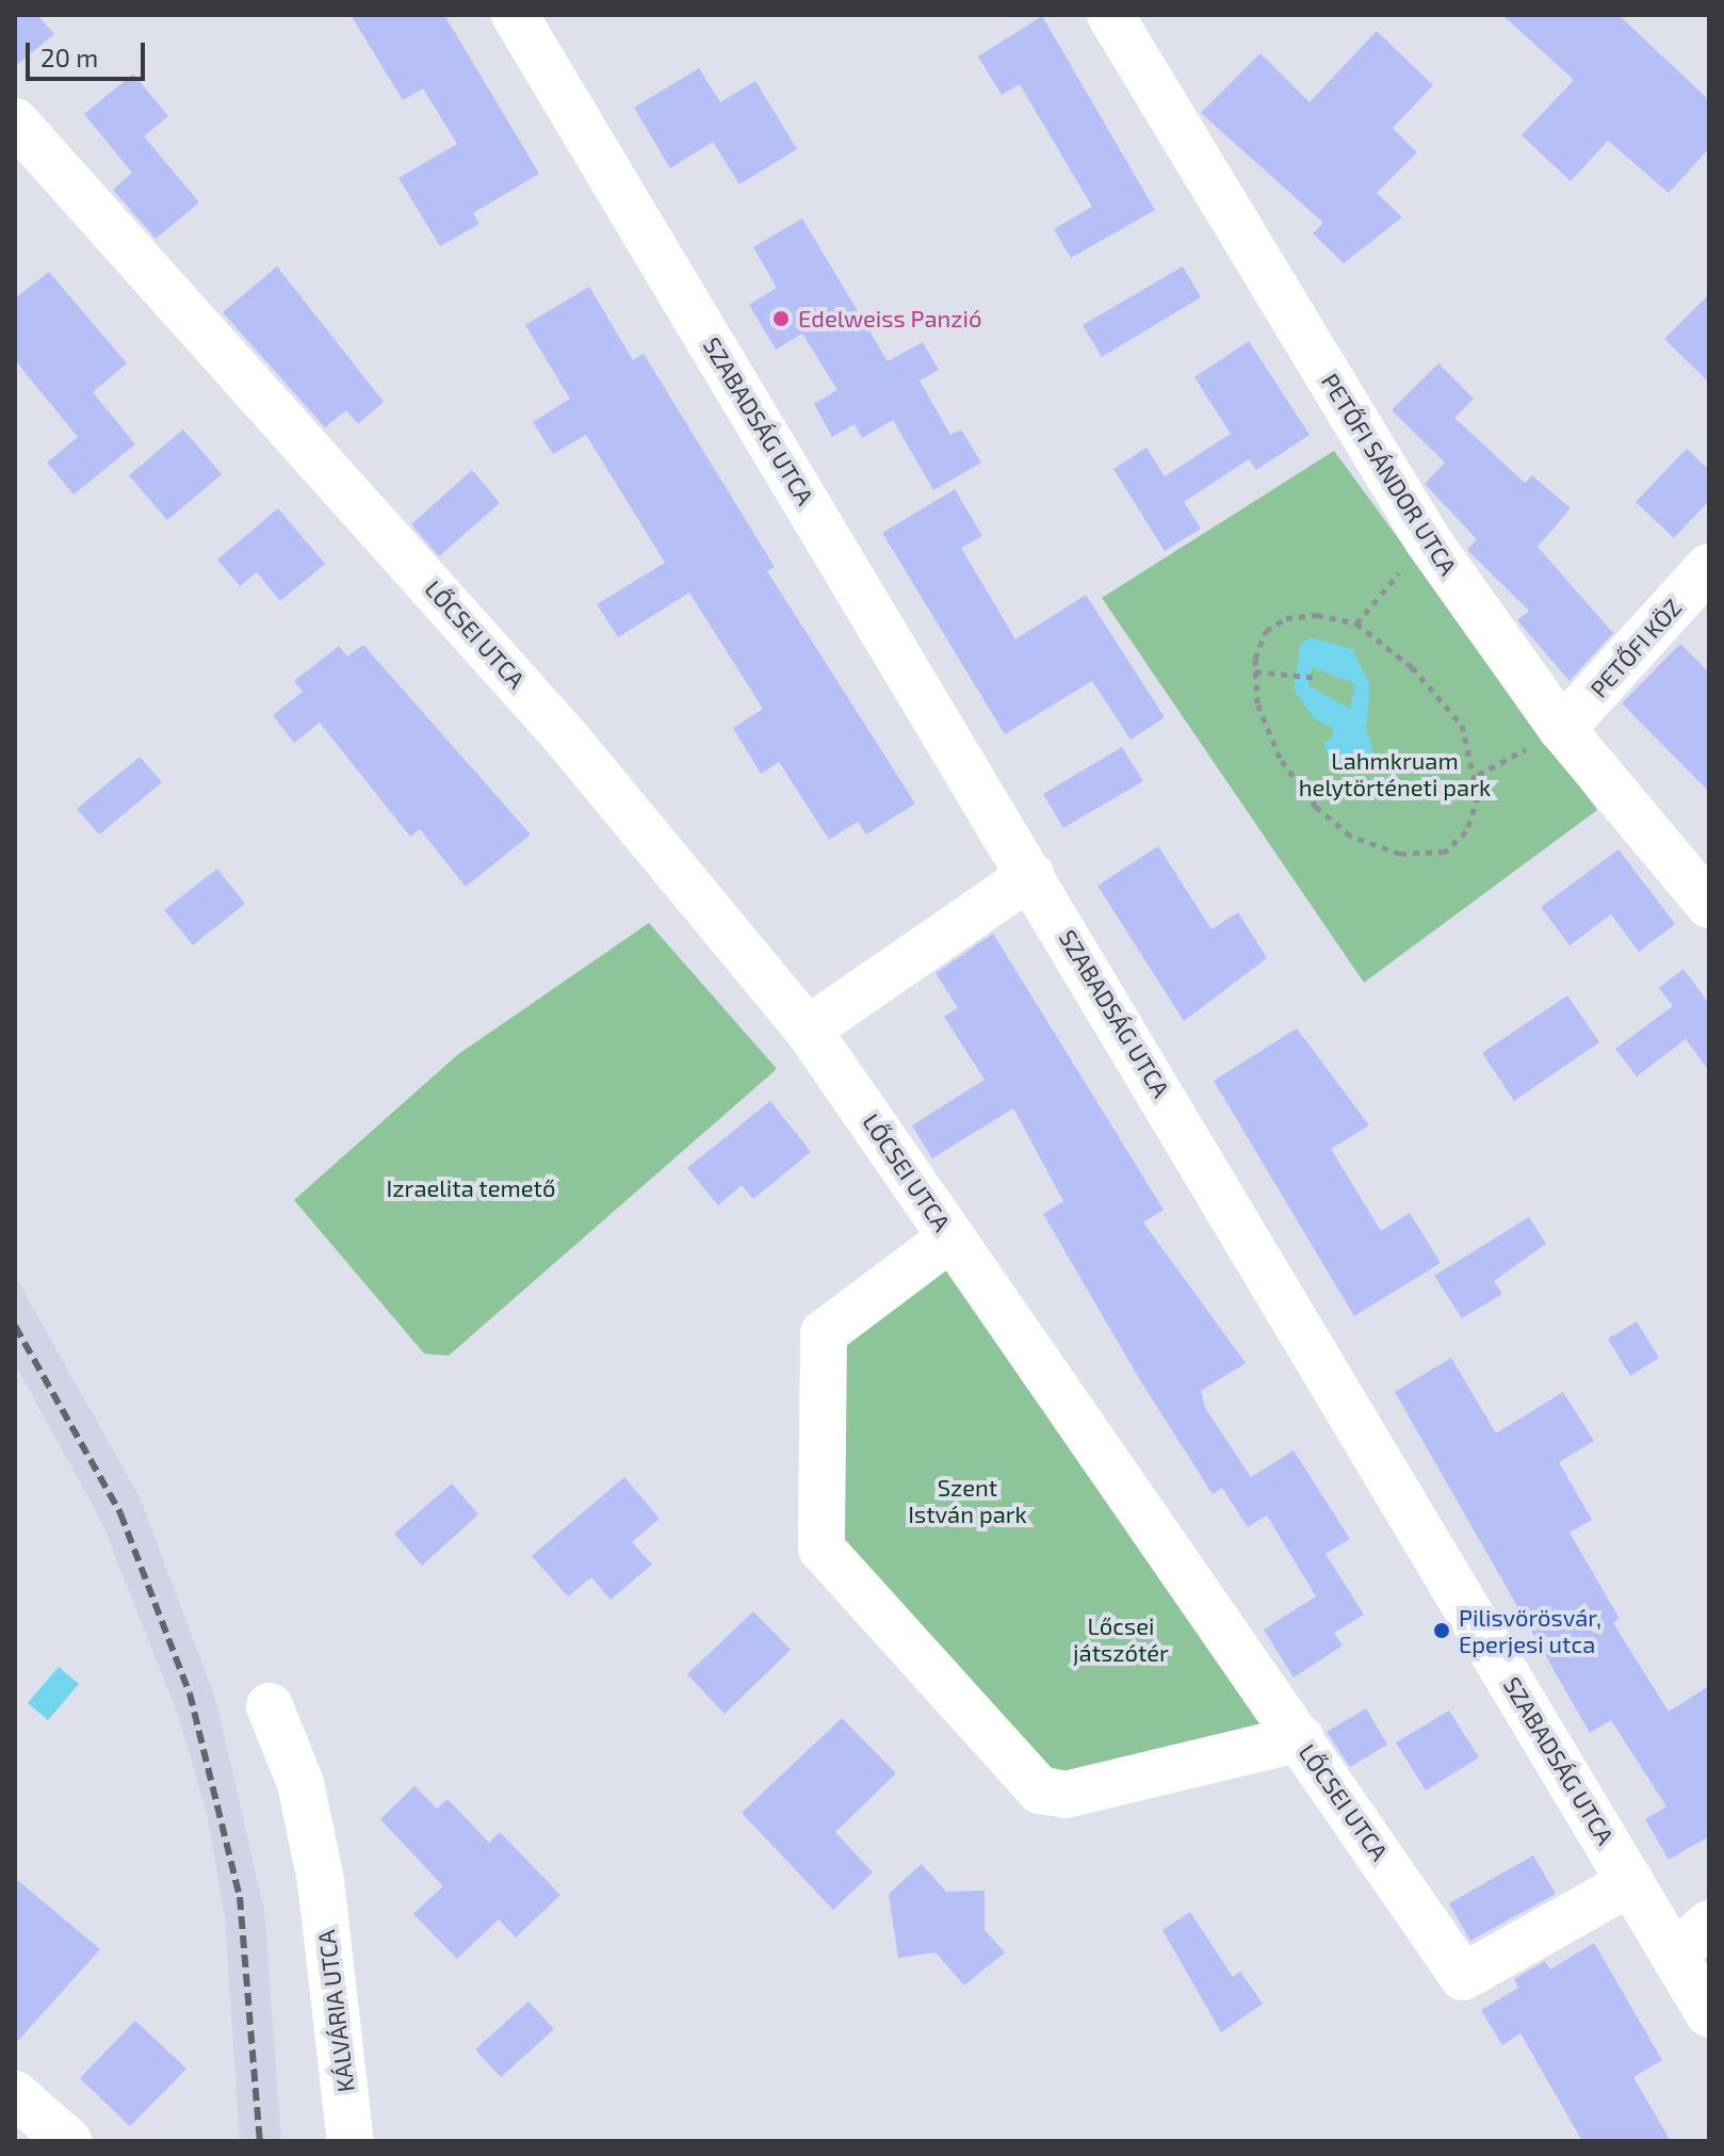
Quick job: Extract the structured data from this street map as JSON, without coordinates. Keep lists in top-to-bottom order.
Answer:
{
  "streets": {
    "street": [
      "SZABADSÁG UTCA",
      "PETŐFI SÁNDOR UTCA",
      "LŐCSEI UTCA",
      "PETŐFI KÖZ",
      "KÁLVÁRIA UTCA"
    ]
  },
  "crossings": [
    ["SZABADSÁG UTCA", "LŐCSEI UTCA"],
    ["PETŐFI SÁNDOR UTCA", "PETŐFI KÖZ"]
  ],
  "parks": [
    "Lahmkruam helytörténeti park",
    "Izraelita temető",
    "Szent István park",
    "Lőcsei játszótér"
  ],
  "places": ["Edelweiss Panzió", "Pilisvörösvár, Eperjesi utca"],
  "scale_bar": "20 m"
}
